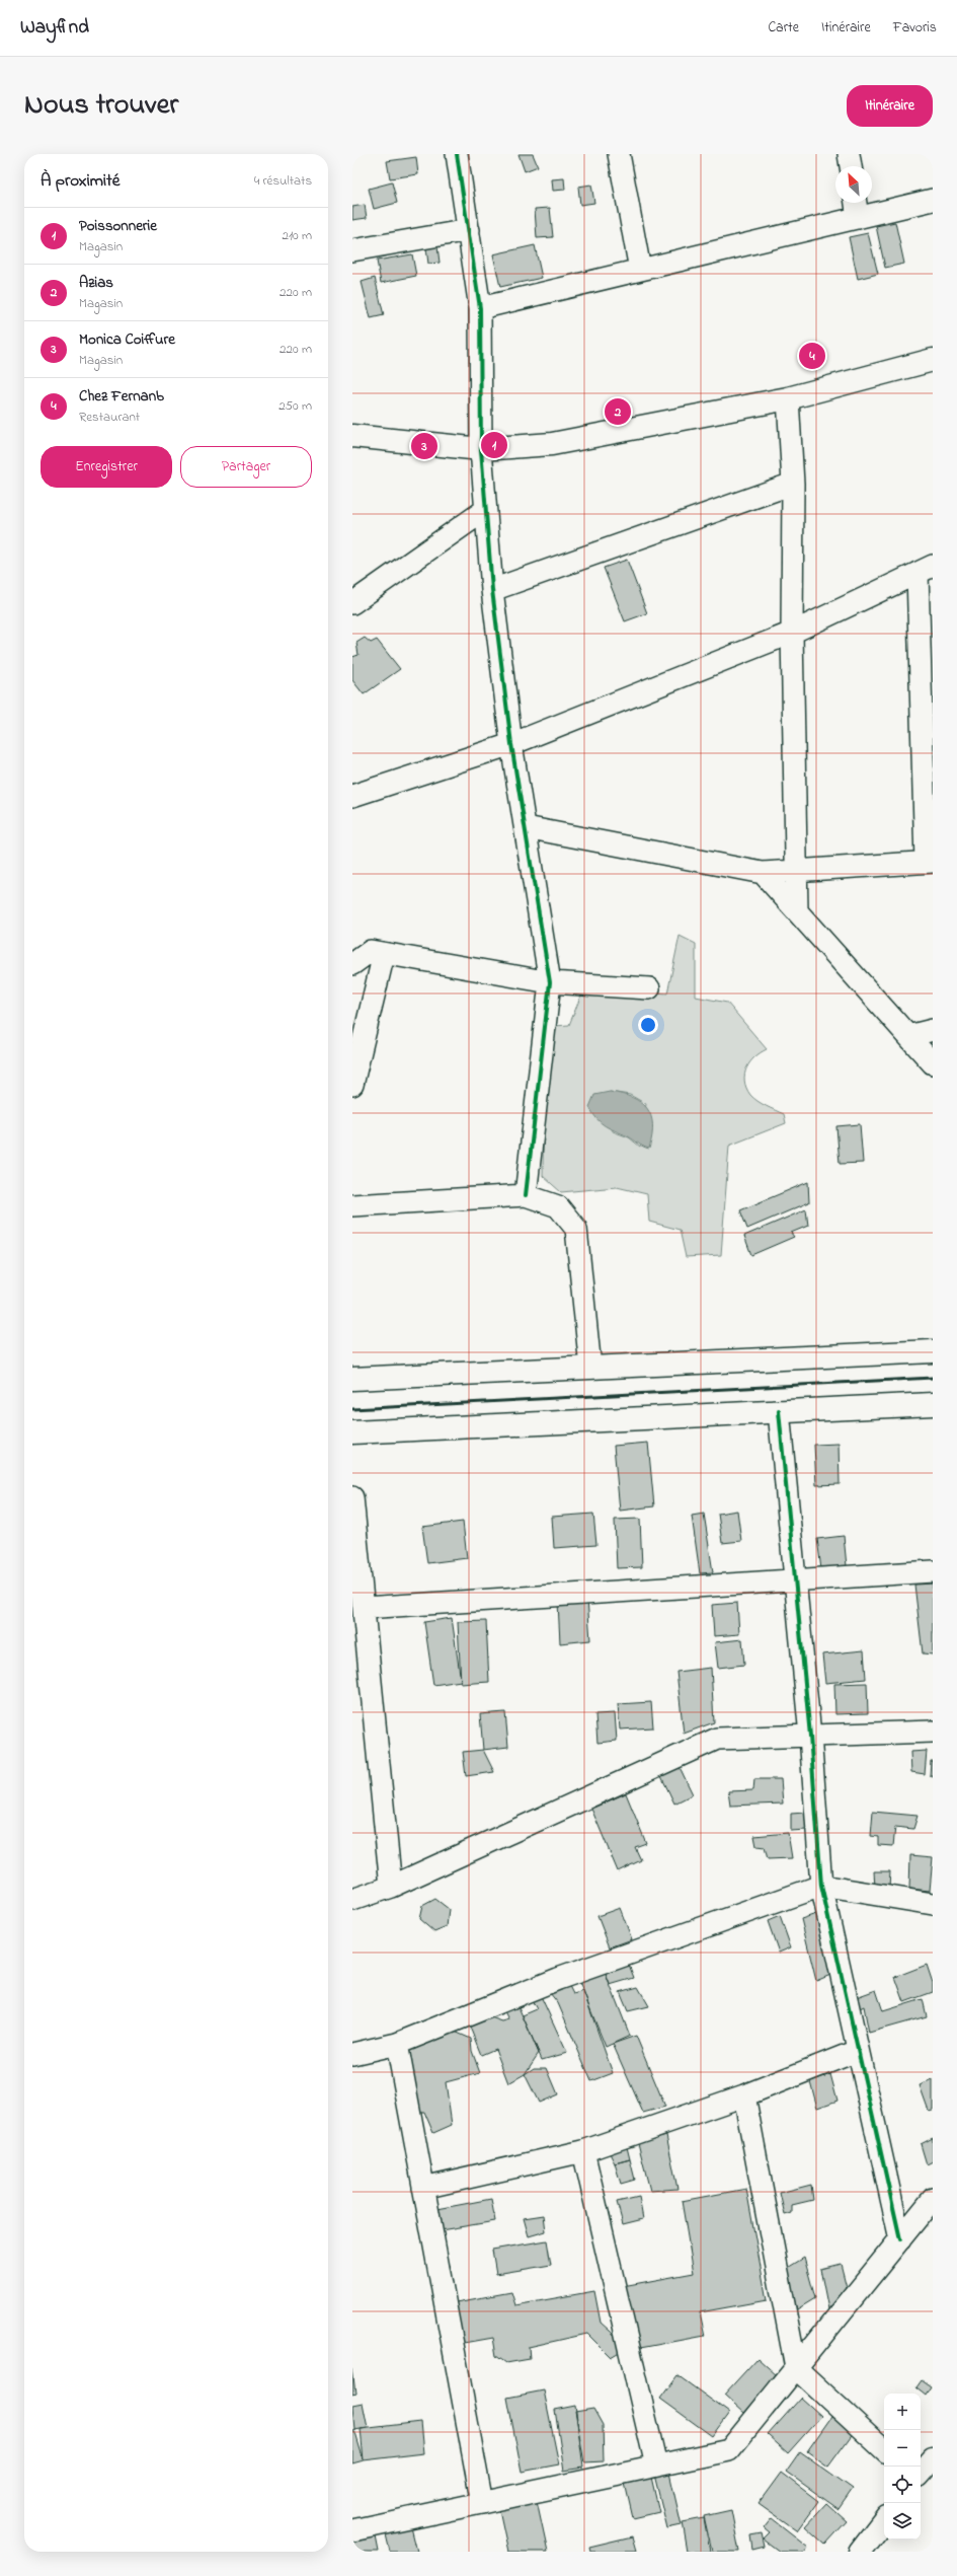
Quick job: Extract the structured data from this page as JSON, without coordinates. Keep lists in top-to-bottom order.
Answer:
{
  "north": "top left",
  "page": {
    "header": "Wayfind",
    "nav": ["Carte", "Itinéraire", "Favoris"],
    "title": "Nous trouver",
    "buttons": [
      "Itinéraire",
      ["Enregistrer", "Partager"]
    ],
    "heading": ["À proximité", "4 résultats"],
    "list": [
      {
        "mark": "1",
        "name": "Poissonnerie",
        "note": "Magasin",
        "value": "210 m"
      },
      {
        "mark": "2",
        "name": "Azias",
        "note": "Magasin",
        "value": "220 m"
      },
      {
        "mark": "3",
        "name": "Monica Coiffure",
        "note": "Magasin",
        "value": "220 m"
      },
      {
        "mark": "4",
        "name": "Chez Fernanb",
        "note": "Restaurant",
        "value": "250 m"
      }
    ],
    "pins": [
      "4",
      "2",
      "1",
      "3"
    ],
    "map_buttons": ["+", "−"]
  }
}
